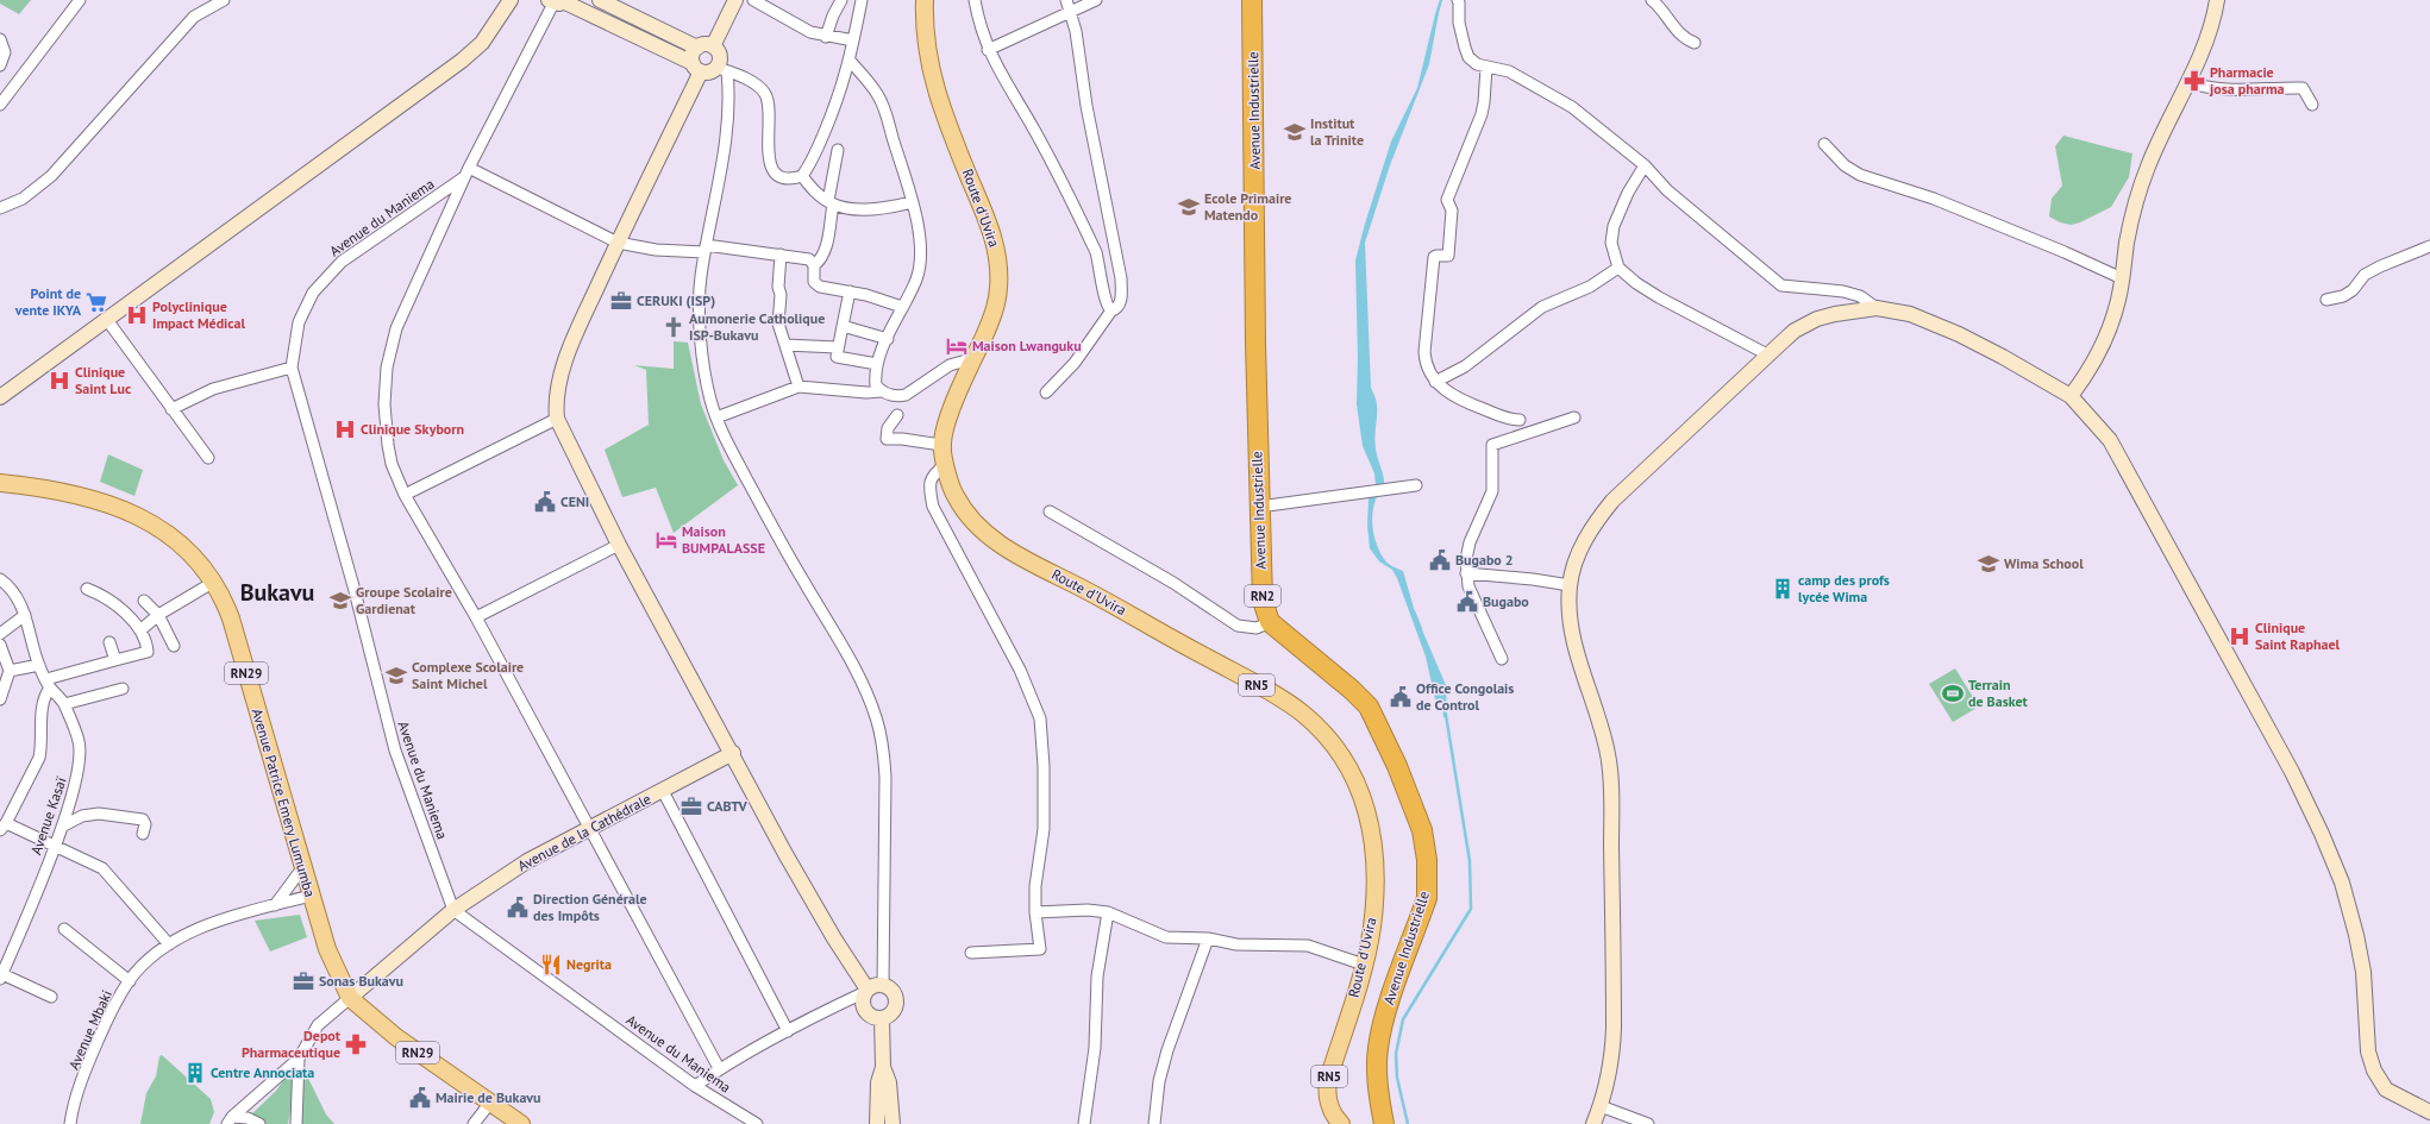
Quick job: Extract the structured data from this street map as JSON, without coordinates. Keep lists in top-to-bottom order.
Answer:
{
  "streets": {
    "highway": ["Avenue Industrielle", "RN2"],
    "main road": [
      "Route d'Uvira",
      "RN29",
      "RN5",
      "Avenue Patrice Emery Lumumba"
    ],
    "street": [
      "Avenue du Maniema",
      "Avenue Kasaï",
      "Avenue de la Cathédrale",
      "Avenue Mbaki"
    ]
  },
  "crossings": [
    ["Avenue du Maniema", "Avenue de la Cathédrale"],
    ["Avenue Patrice Emery Lumumba", "Avenue de la Cathédrale"],
    ["Avenue Patrice Emery Lumumba", "Avenue Mbaki"]
  ],
  "districts": ["Bukavu"],
  "places": {
    "pharmacy": ["Pharmacie josa pharma", "Depot Pharmaceutique"],
    "school or university": [
      "Institut la Trinite",
      "Ecole Primaire Matendo",
      "Wima School",
      "Groupe Scolaire Gardienat",
      "Complexe Scolaire Saint Michel"
    ],
    "office": ["CERUKI (ISP)", "CABTV", "Sonas Bukavu"],
    "supermarket": ["Point de vente IKYA"],
    "hospital": [
      "Polyclinique Impact Médical",
      "Clinique Saint Luc",
      "Clinique Skyborn",
      "Clinique Saint Raphael"
    ],
    "church": ["Aumonerie Catholique ISP-Bukavu"],
    "hotel": ["Maison Lwanguku", "Maison BUMPALASSE"],
    "public building": [
      "CENI",
      "Bugabo 2",
      "Bugabo",
      "Office Congolais de Control",
      "Direction Générale des Impôts",
      "Mairie de Bukavu"
    ],
    "building": ["camp des profs lycée Wima", "Centre Annociata"],
    "sports": ["Terrain de Basket"],
    "restaurant": ["Negrita"]
  }
}
